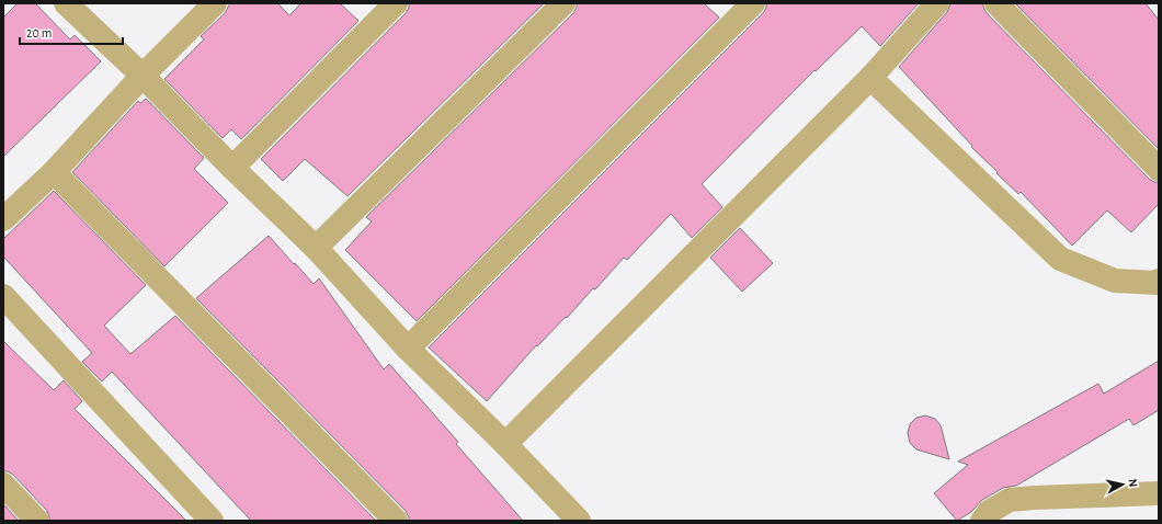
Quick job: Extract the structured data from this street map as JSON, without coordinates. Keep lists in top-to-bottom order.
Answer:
{
  "scale_bar": "20 m",
  "north": "right"
}
